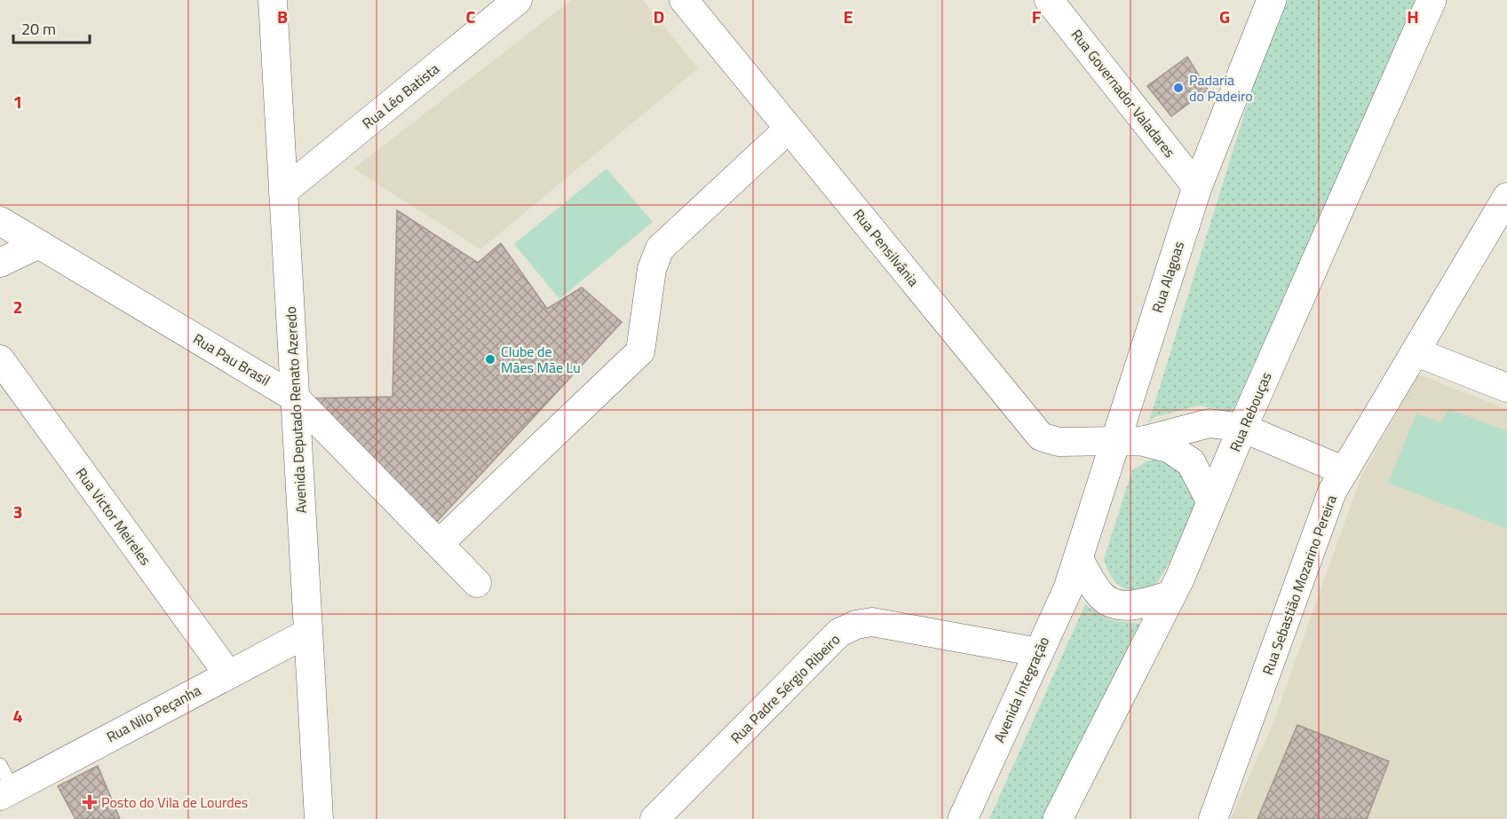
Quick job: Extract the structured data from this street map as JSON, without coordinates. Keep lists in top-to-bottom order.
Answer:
{
  "streets": {
    "street": [
      "Rua Governador Valadares",
      "Rua Léo Batista",
      "Rua Pensilvânia",
      "Rua Alagoas",
      "Rua Pau Brasil",
      "Avenida Deputado Renato Azeredo",
      "Rua Rebouças",
      "Rua Victor Meireles",
      "Rua Sebastião Mozarino Pereira",
      "Rua Padre Sérgio Ribeiro",
      "Avenida Integração",
      "Rua Nilo Peçanha"
    ]
  },
  "crossings": [
    ["Rua Governador Valadares", "Rua Alagoas"],
    ["Rua Léo Batista", "Avenida Deputado Renato Azeredo"],
    ["Rua Pensilvânia", "Rua Alagoas"],
    ["Rua Pensilvânia", "Rua Rebouças"],
    ["Rua Pensilvânia", "Rua Sebastião Mozarino Pereira"],
    ["Rua Pensilvânia", "Avenida Integração"],
    ["Rua Alagoas", "Rua Rebouças"],
    ["Rua Alagoas", "Avenida Integração"],
    ["Rua Pau Brasil", "Avenida Deputado Renato Azeredo"],
    ["Avenida Deputado Renato Azeredo", "Rua Nilo Peçanha"],
    ["Rua Rebouças", "Avenida Integração"],
    ["Rua Victor Meireles", "Rua Nilo Peçanha"],
    ["Rua Padre Sérgio Ribeiro", "Avenida Integração"]
  ],
  "places": {
    "other": ["Padaria do Padeiro", "Clube de Mães Mãe Lu"],
    "health": ["Posto do Vila de Lourdes"]
  },
  "scale_bar": "20 m",
  "grid": {
    "columns": [
      "B",
      "C",
      "D",
      "E",
      "F",
      "G",
      "H"
    ],
    "rows": [
      "1",
      "2",
      "3",
      "4"
    ]
  }
}
